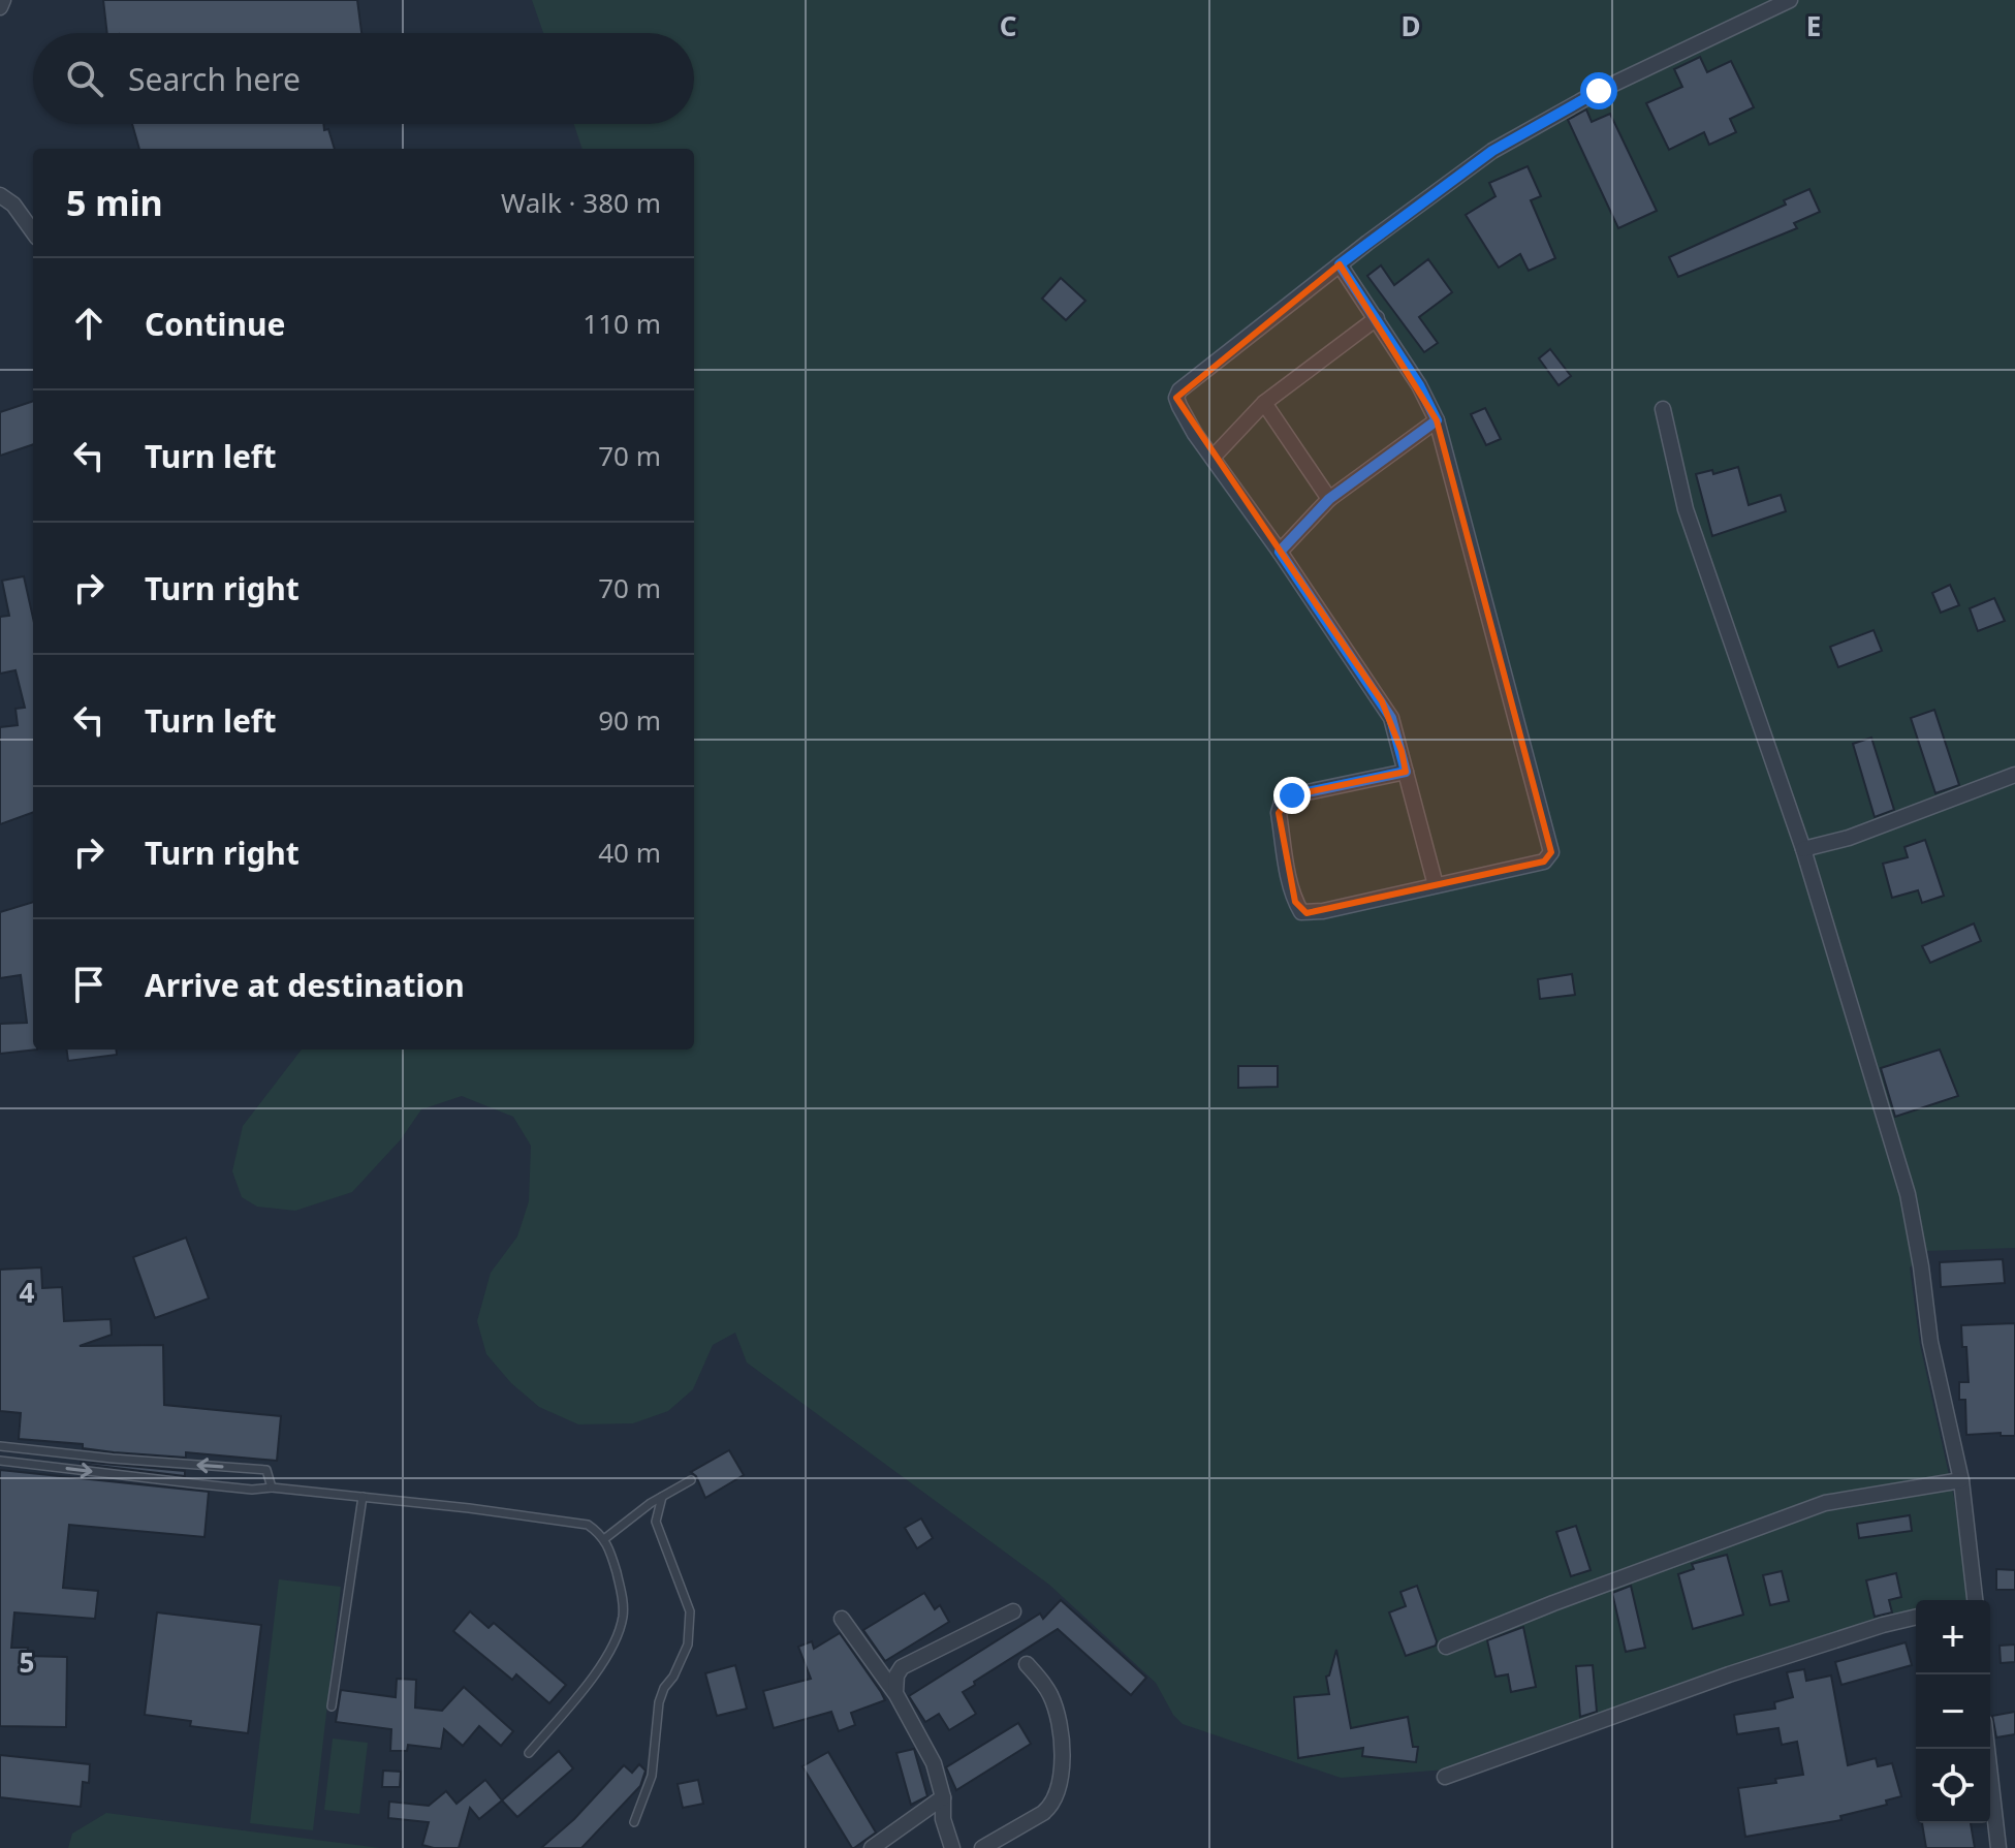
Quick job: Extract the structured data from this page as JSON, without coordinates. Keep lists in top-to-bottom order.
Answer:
{
  "page": {
    "search": "Search here",
    "heading": ["5 min", "Walk · 380 m"],
    "list": [
      ["Continue", "110 m"],
      ["Turn left", "70 m"],
      ["Turn right", "70 m"],
      ["Turn left", "90 m"],
      ["Turn right", "40 m"],
      "Arrive at destination"
    ],
    "map_buttons": ["+", "−"]
  },
  "grid": {
    "columns": ["C", "D", "E"],
    "rows": ["4", "5"]
  }
}
